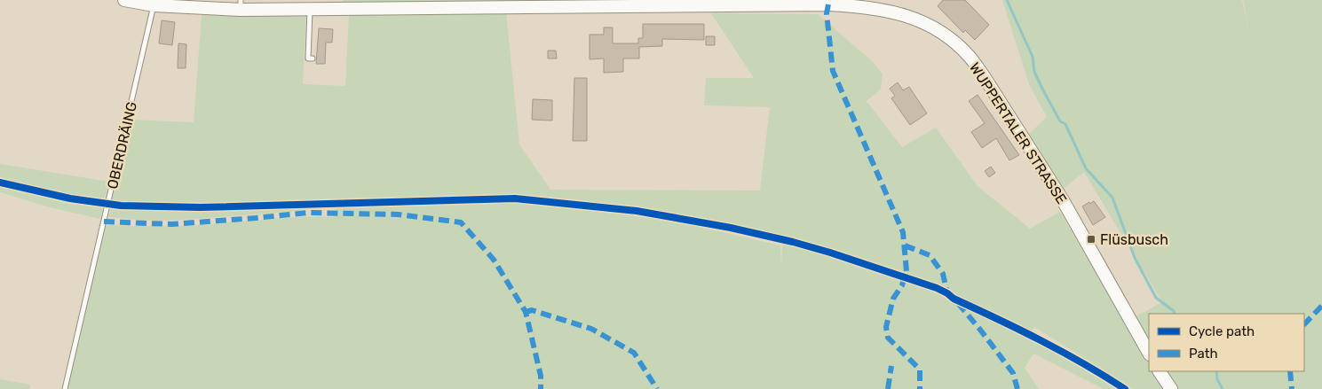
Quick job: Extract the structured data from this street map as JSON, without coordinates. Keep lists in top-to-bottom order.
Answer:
{
  "streets": {
    "main road": ["WUPPERTALER STRASSE"],
    "lane": ["OBERDRÄING"]
  },
  "crossings": [
    ["WUPPERTALER STRASSE", "OBERDRÄING"]
  ],
  "places": {
    "transit": ["Flüsbusch"]
  },
  "legend": ["Cycle path", "Path"]
}
